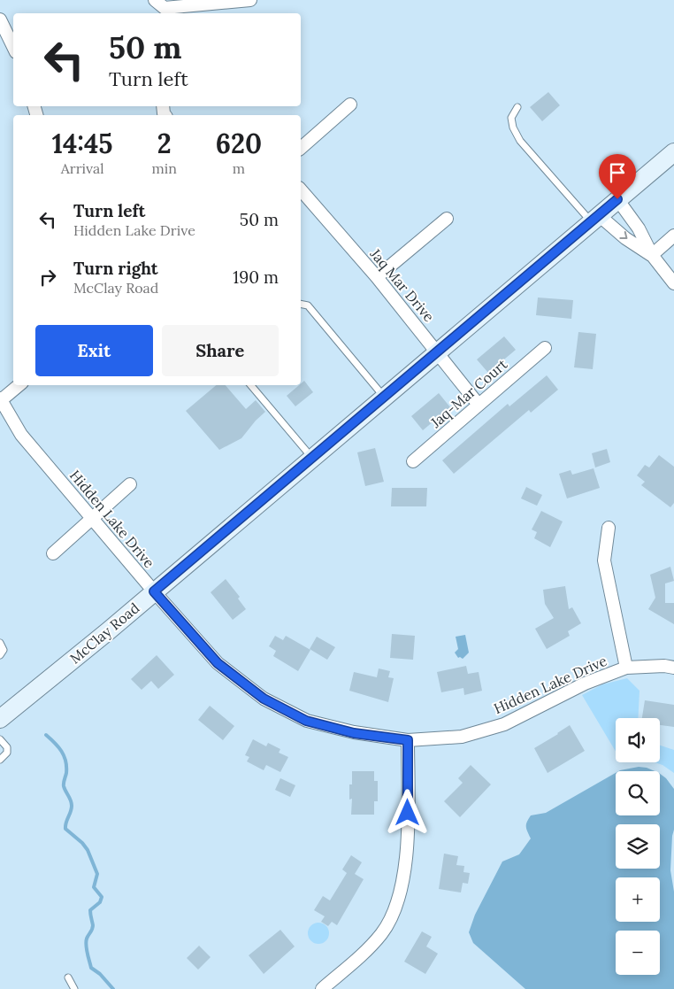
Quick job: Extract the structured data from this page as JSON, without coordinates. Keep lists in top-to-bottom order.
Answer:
{
  "streets": {
    "main road": ["McClay Road"],
    "street": ["Jaq Mar Drive", "Jaq-Mar Court", "Hidden Lake Drive"]
  },
  "crossings": [
    ["Jaq Mar Drive", "Jaq-Mar Court"],
    ["Jaq Mar Drive", "McClay Road"],
    ["Hidden Lake Drive", "McClay Road"]
  ],
  "page": {
    "turn": ["50 m", "Turn left"],
    "eta": [
      "14:45",
      "Arrival",
      "2",
      "min",
      "620",
      "m"
    ],
    "list": [
      {
        "name": "Turn left",
        "note": "Hidden Lake Drive",
        "value": "50 m"
      },
      {
        "name": "Turn right",
        "note": "McClay Road",
        "value": "190 m"
      }
    ],
    "buttons": ["Exit", "Share"],
    "map_buttons": ["+", "−"]
  }
}
